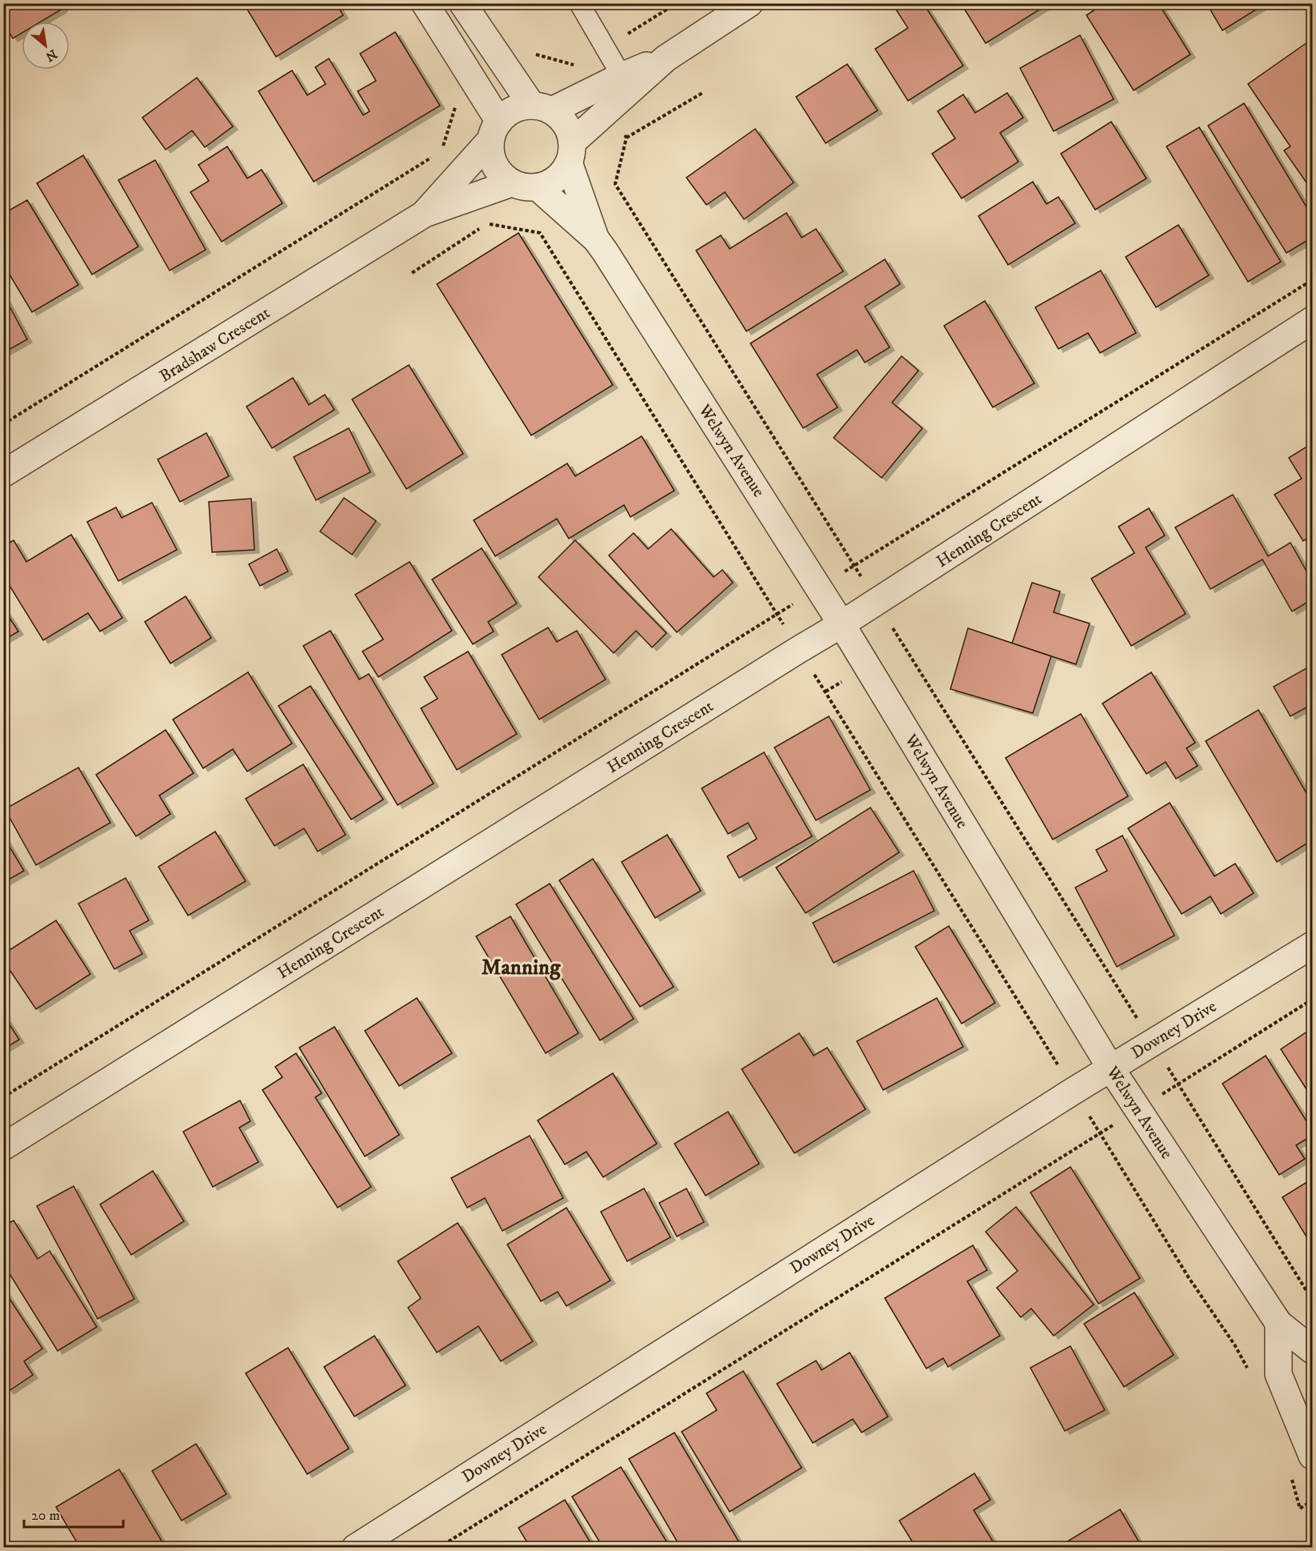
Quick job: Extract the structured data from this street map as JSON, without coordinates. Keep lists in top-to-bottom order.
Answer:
{
  "streets": {
    "street": [
      "Bradshaw Crescent",
      "Welwyn Avenue",
      "Henning Crescent",
      "Downey Drive"
    ]
  },
  "crossings": [
    ["Bradshaw Crescent", "Welwyn Avenue"],
    ["Welwyn Avenue", "Henning Crescent"],
    ["Welwyn Avenue", "Downey Drive"]
  ],
  "districts": ["Manning"],
  "scale_bar": "20 m",
  "north": "bottom right"
}
